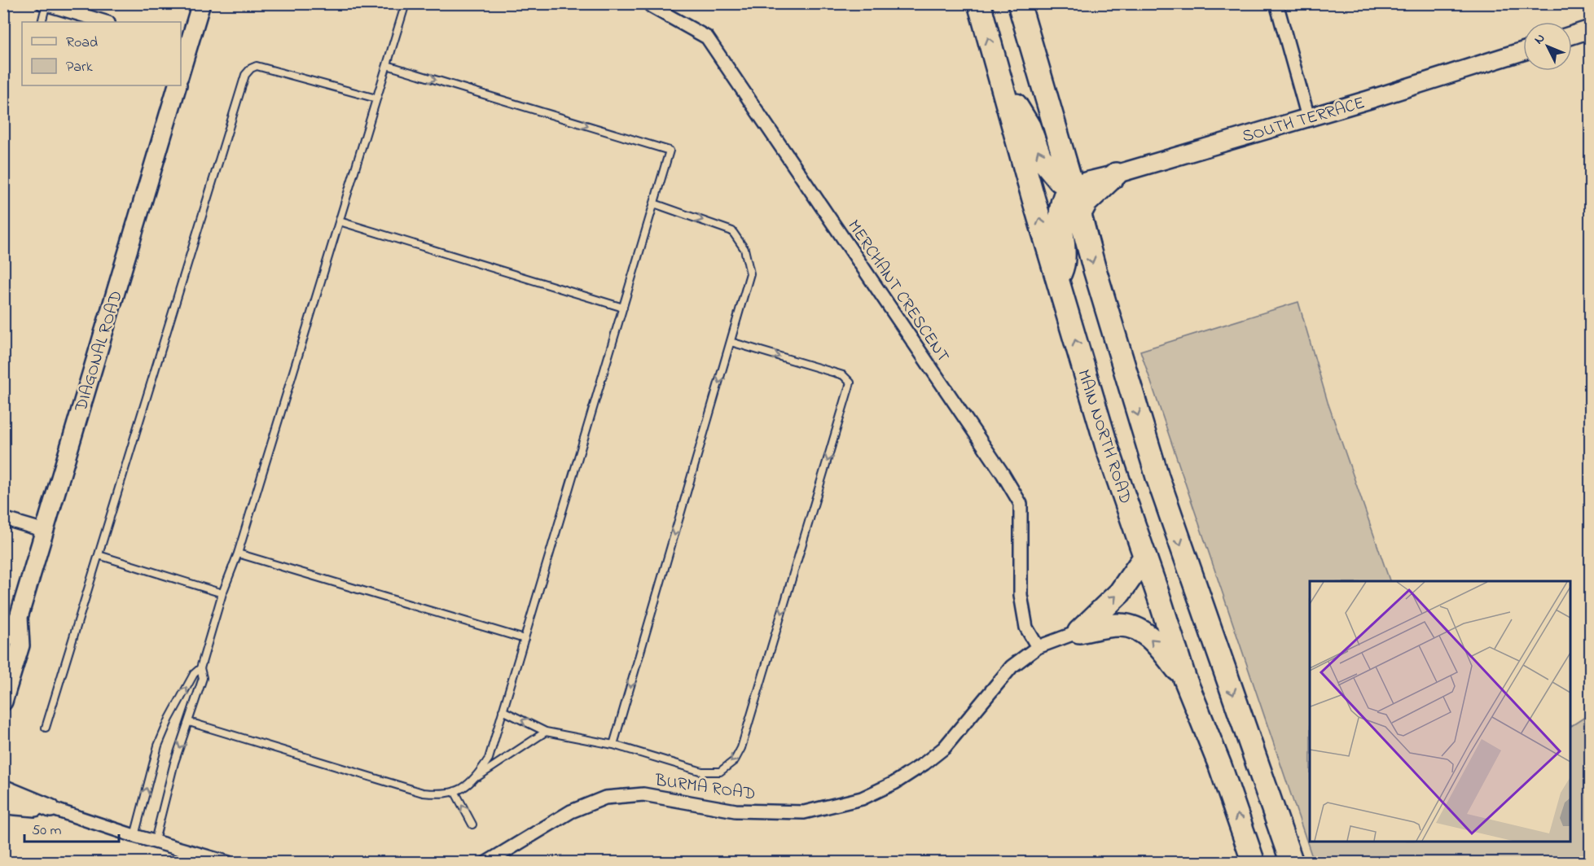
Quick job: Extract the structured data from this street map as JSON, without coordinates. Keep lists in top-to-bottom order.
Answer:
{
  "streets": {
    "highway": ["MAIN NORTH ROAD"],
    "street": [
      "SOUTH TERRACE",
      "MERCHANT CRESCENT",
      "DIAGONAL ROAD",
      "BURMA ROAD"
    ]
  },
  "crossings": [
    ["MERCHANT CRESCENT", "BURMA ROAD"]
  ],
  "legend": ["Road", "Park"],
  "scale_bar": "50 m",
  "north": "top left"
}
